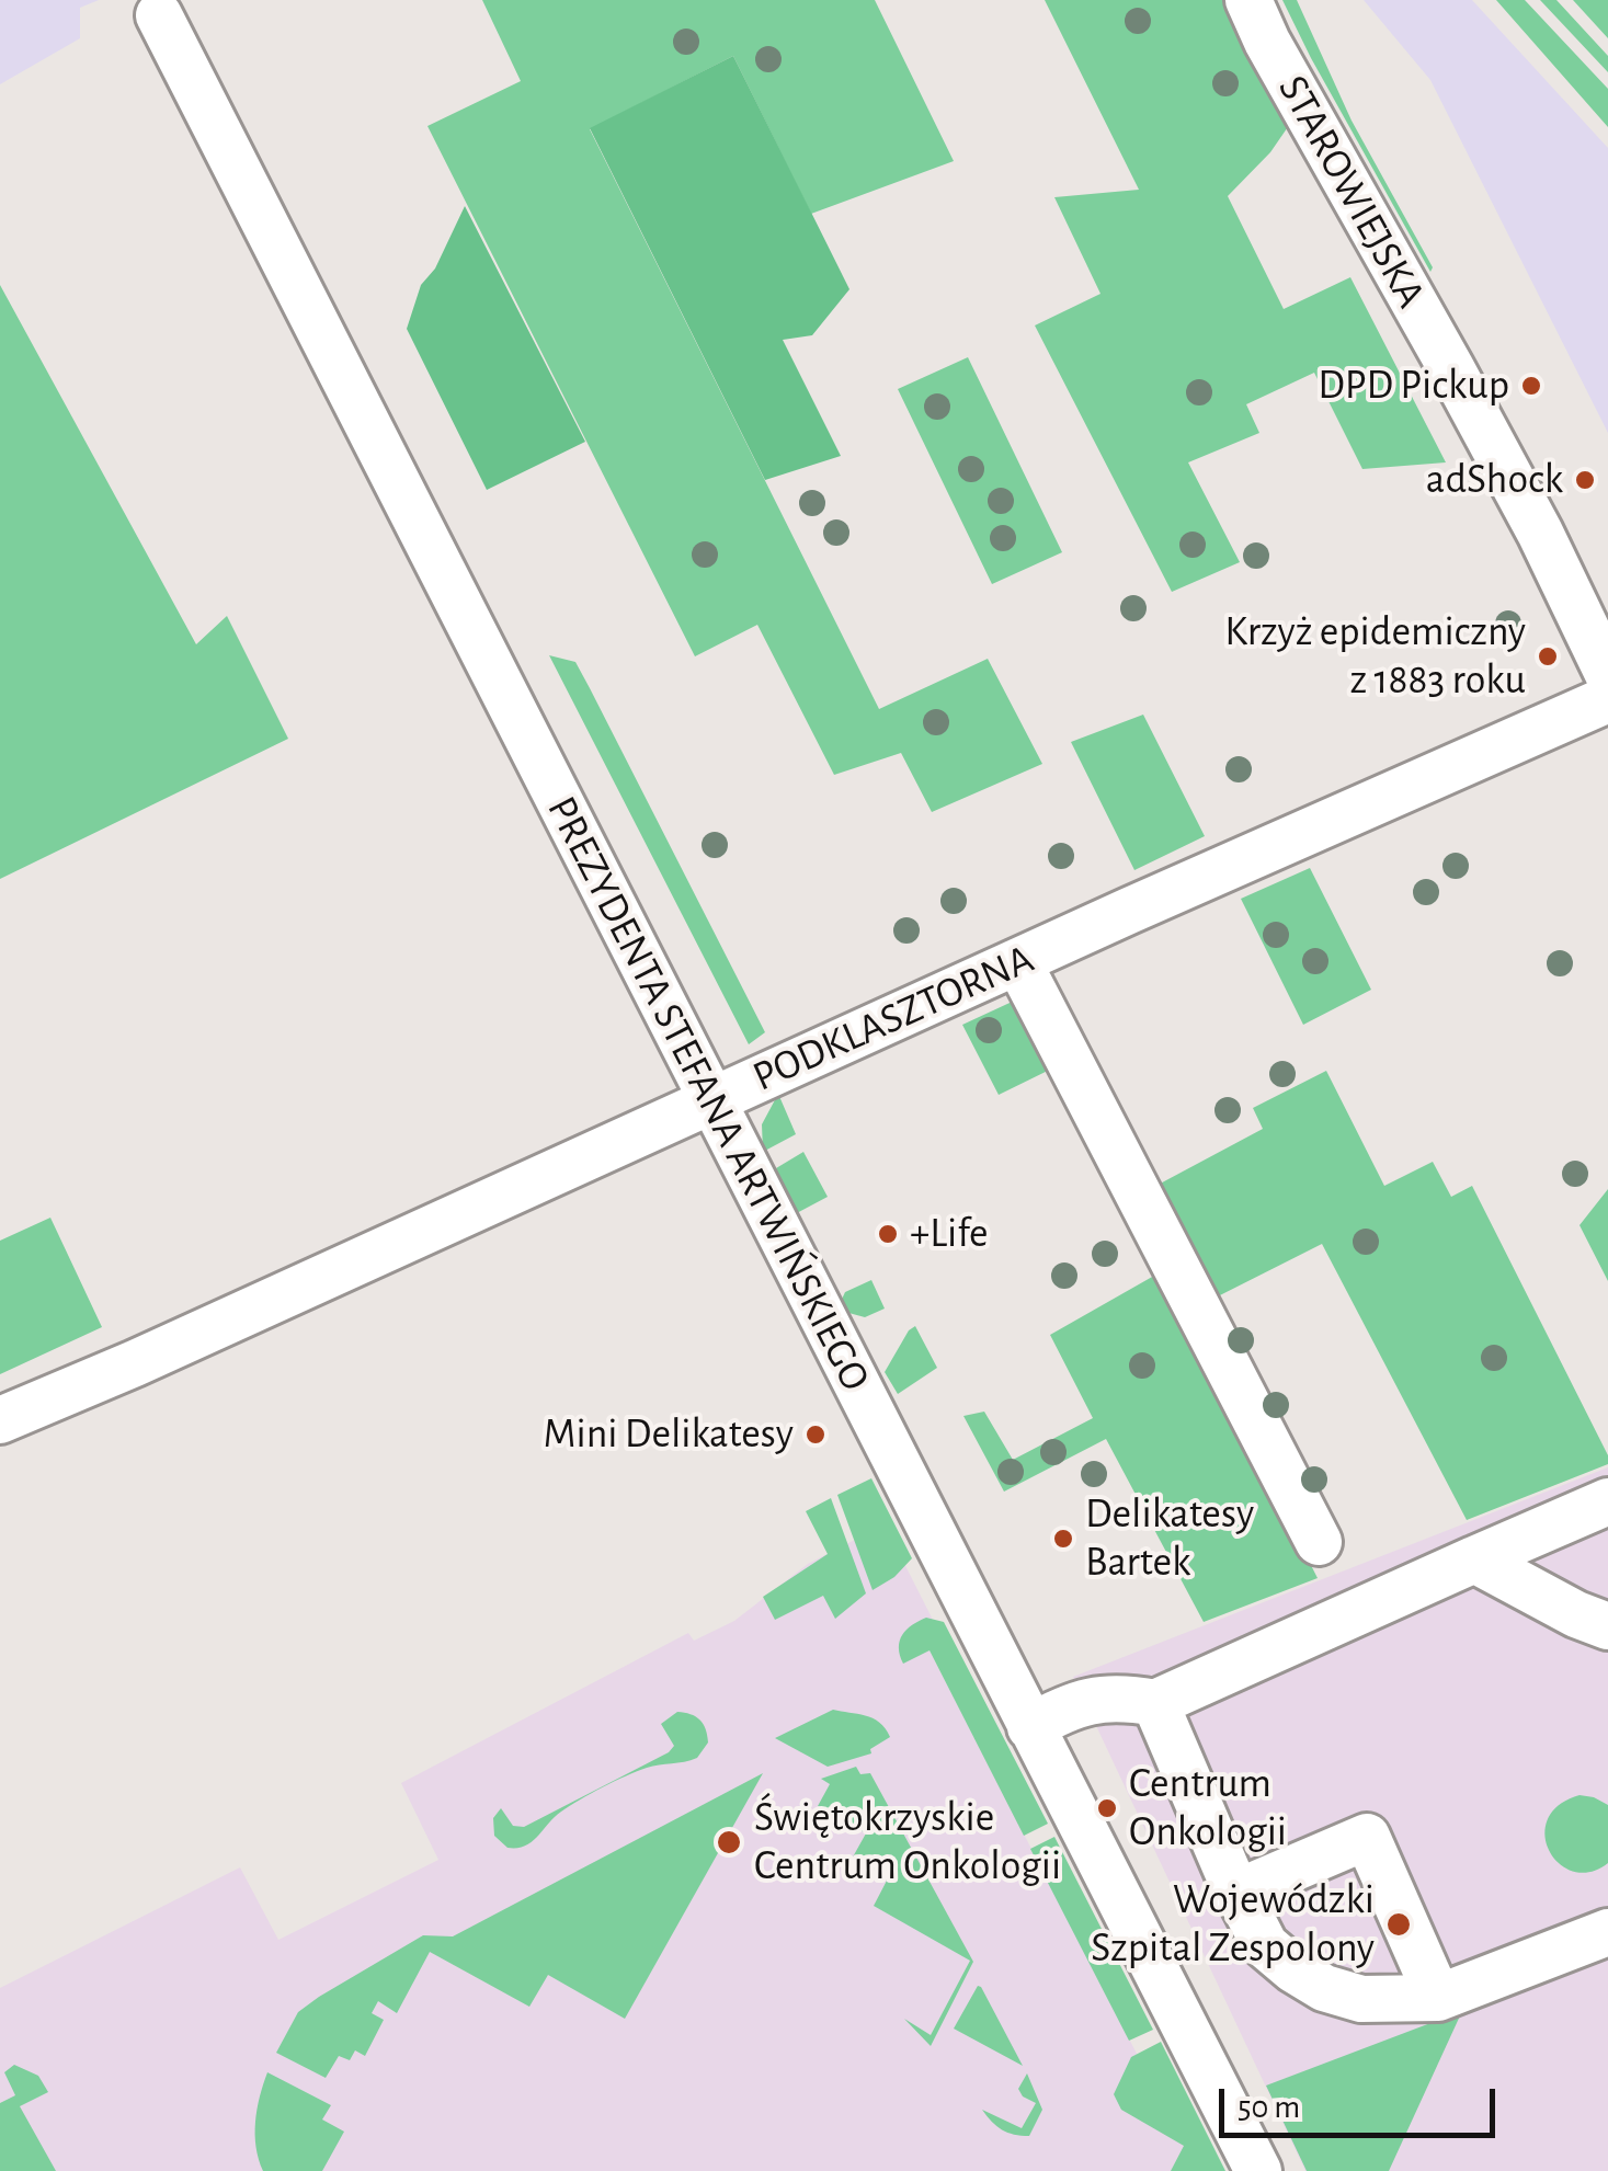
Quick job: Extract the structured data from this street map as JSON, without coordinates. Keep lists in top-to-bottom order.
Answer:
{
  "streets": {
    "street": ["STAROWIEJSKA", "PODKLASZTORNA", "PREZYDENTA STEFANA ARTWIŃSKIEGO"]
  },
  "crossings": [
    ["PODKLASZTORNA", "PREZYDENTA STEFANA ARTWIŃSKIEGO"]
  ],
  "places": [
    "DPD Pickup",
    "adShock",
    "Krzyż epidemiczny z 1883 roku",
    "+Life",
    "Mini Delikatesy",
    "Delikatesy Bartek",
    "Centrum Onkologii",
    "Świętokrzyskie Centrum Onkologii",
    "Wojewódzki Szpital Zespolony"
  ],
  "scale_bar": "50 m"
}
